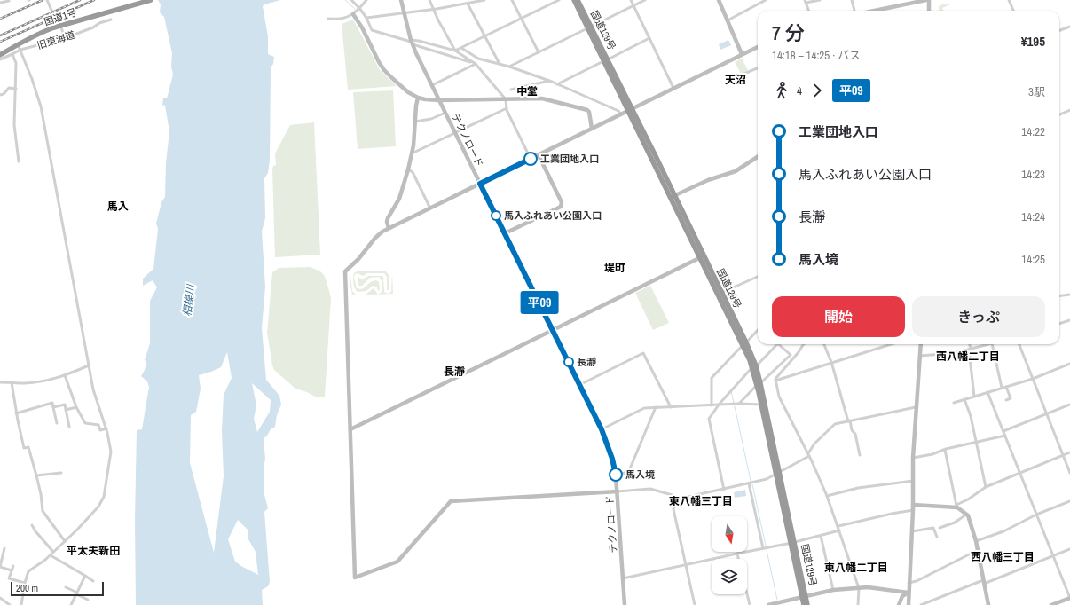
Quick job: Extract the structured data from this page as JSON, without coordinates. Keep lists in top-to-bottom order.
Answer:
{
  "streets": {
    "highway": ["国道1号", "国道129号"],
    "street": ["旧東海道", "テクノロード"]
  },
  "districts": [
    "天沼",
    "中堂",
    "馬入",
    "堤町",
    "西八幡二丁目",
    "長瀞",
    "東八幡三丁目",
    "平太夫新田",
    "西八幡三丁目",
    "東八幡二丁目"
  ],
  "water": ["相模川"],
  "places": [
    "工業団地入口",
    "馬入ふれあい公園入口",
    "長瀞",
    "馬入境"
  ],
  "lines": ["bus line 平09"],
  "scale_bar": "200 m",
  "north": "bottom",
  "page": {
    "on_map": "平09",
    "heading": ["7 分", "14:18 – 14:25 · バス", "¥195"],
    "legs": ["4", "平09", "3駅"],
    "list": [
      {
        "name": "工業団地入口",
        "value": "14:22"
      },
      {
        "name": "馬入ふれあい公園入口",
        "value": "14:23"
      },
      {
        "name": "長瀞",
        "value": "14:24"
      },
      {
        "name": "馬入境",
        "value": "14:25"
      }
    ],
    "buttons": ["開始", "きっぷ"],
    "scale": "200 m"
  }
}
